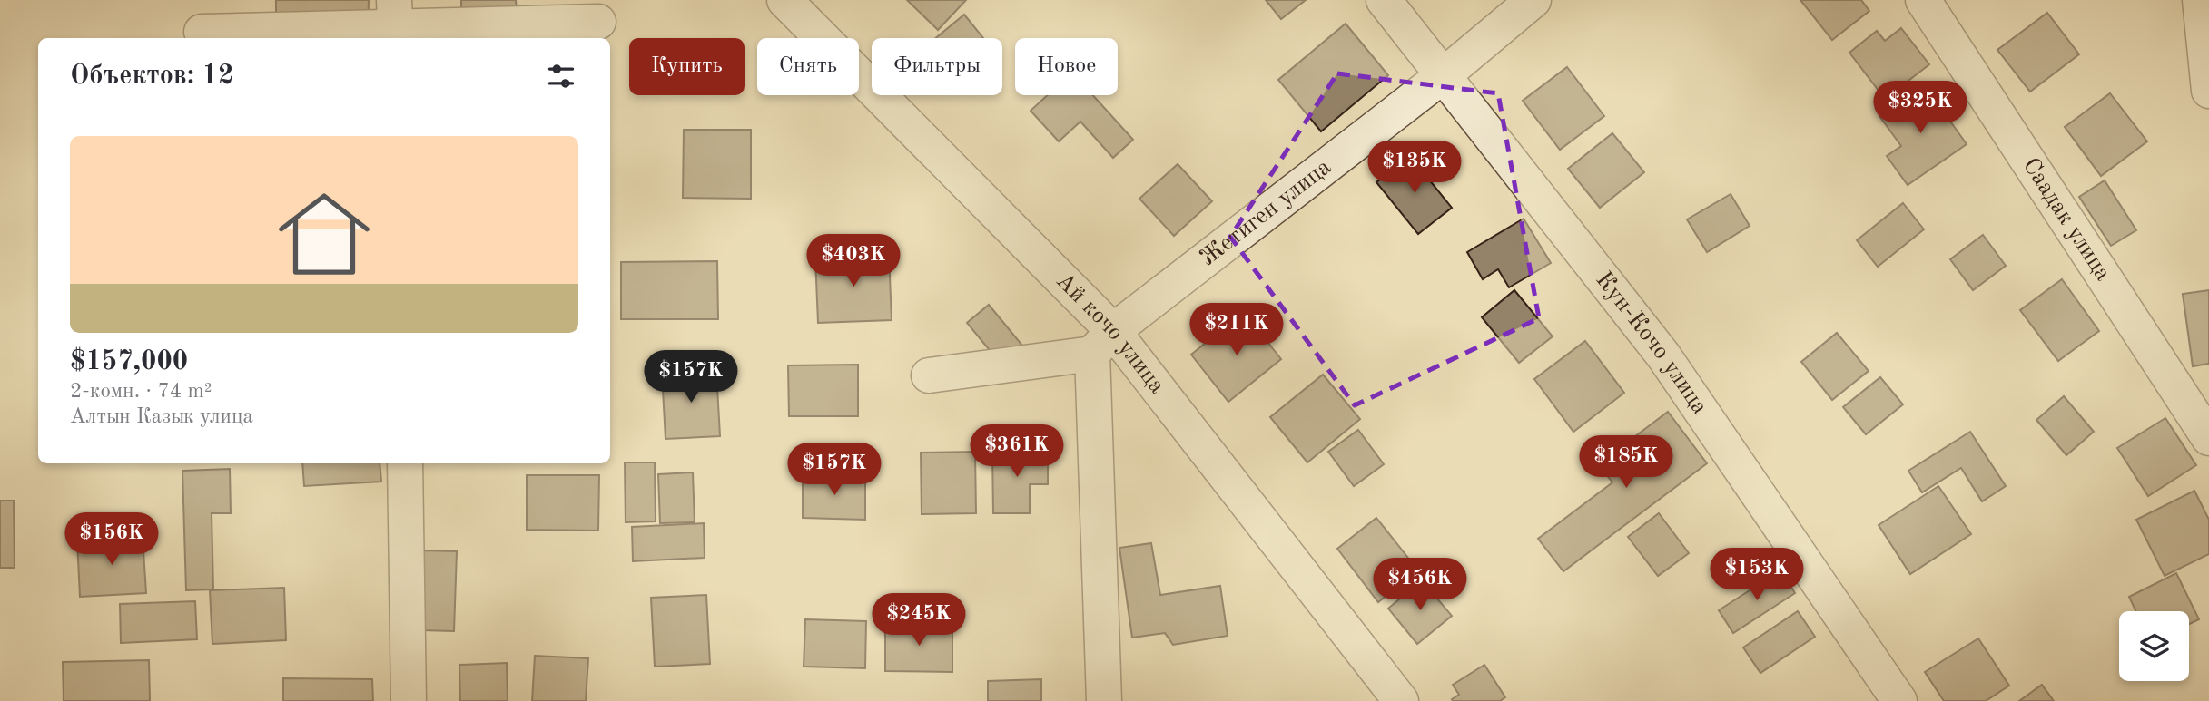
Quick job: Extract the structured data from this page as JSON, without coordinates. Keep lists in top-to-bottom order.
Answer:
{
  "streets": {
    "street": [
      "Жетиген улица",
      "Саадак улица",
      "Ай кочо улица",
      "Кун-Кочо улица"
    ]
  },
  "crossings": [
    ["Жетиген улица", "Ай кочо улица"],
    ["Жетиген улица", "Кун-Кочо улица"]
  ],
  "page": {
    "chip": [
      "Купить",
      "Снять",
      "Фильтры",
      "Новое"
    ],
    "heading": "Объектов: 12",
    "price": [
      "$325K",
      "$135K",
      "$403K",
      "$211K",
      "$157K",
      "$361K",
      "$185K",
      "$157K",
      "$156K",
      "$153K",
      "$456K",
      "$245K"
    ],
    "list": [
      {
        "name": "$157,000",
        "note": "2-комн. · 74 m² · Алтын Казык улица"
      }
    ]
  }
}
